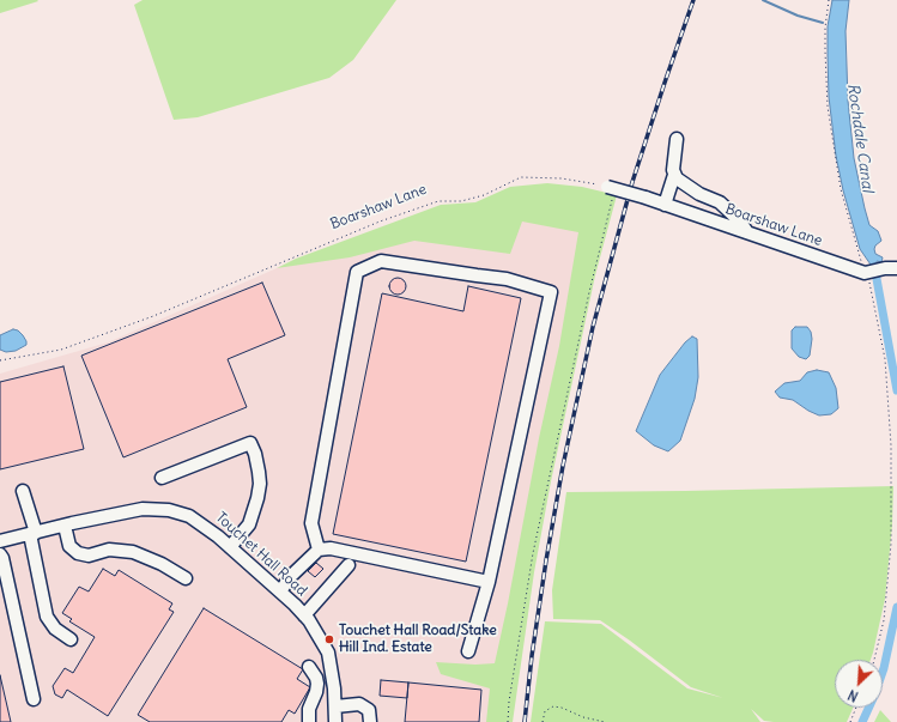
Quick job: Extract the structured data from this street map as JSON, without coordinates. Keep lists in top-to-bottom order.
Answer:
{
  "streets": {
    "street": ["Boarshaw Lane", "Touchet Hall Road"]
  },
  "water": ["Rochdale Canal"],
  "places": ["Touchet Hall Road/Stake Hill Ind. Estate"],
  "north": "bottom left"
}
